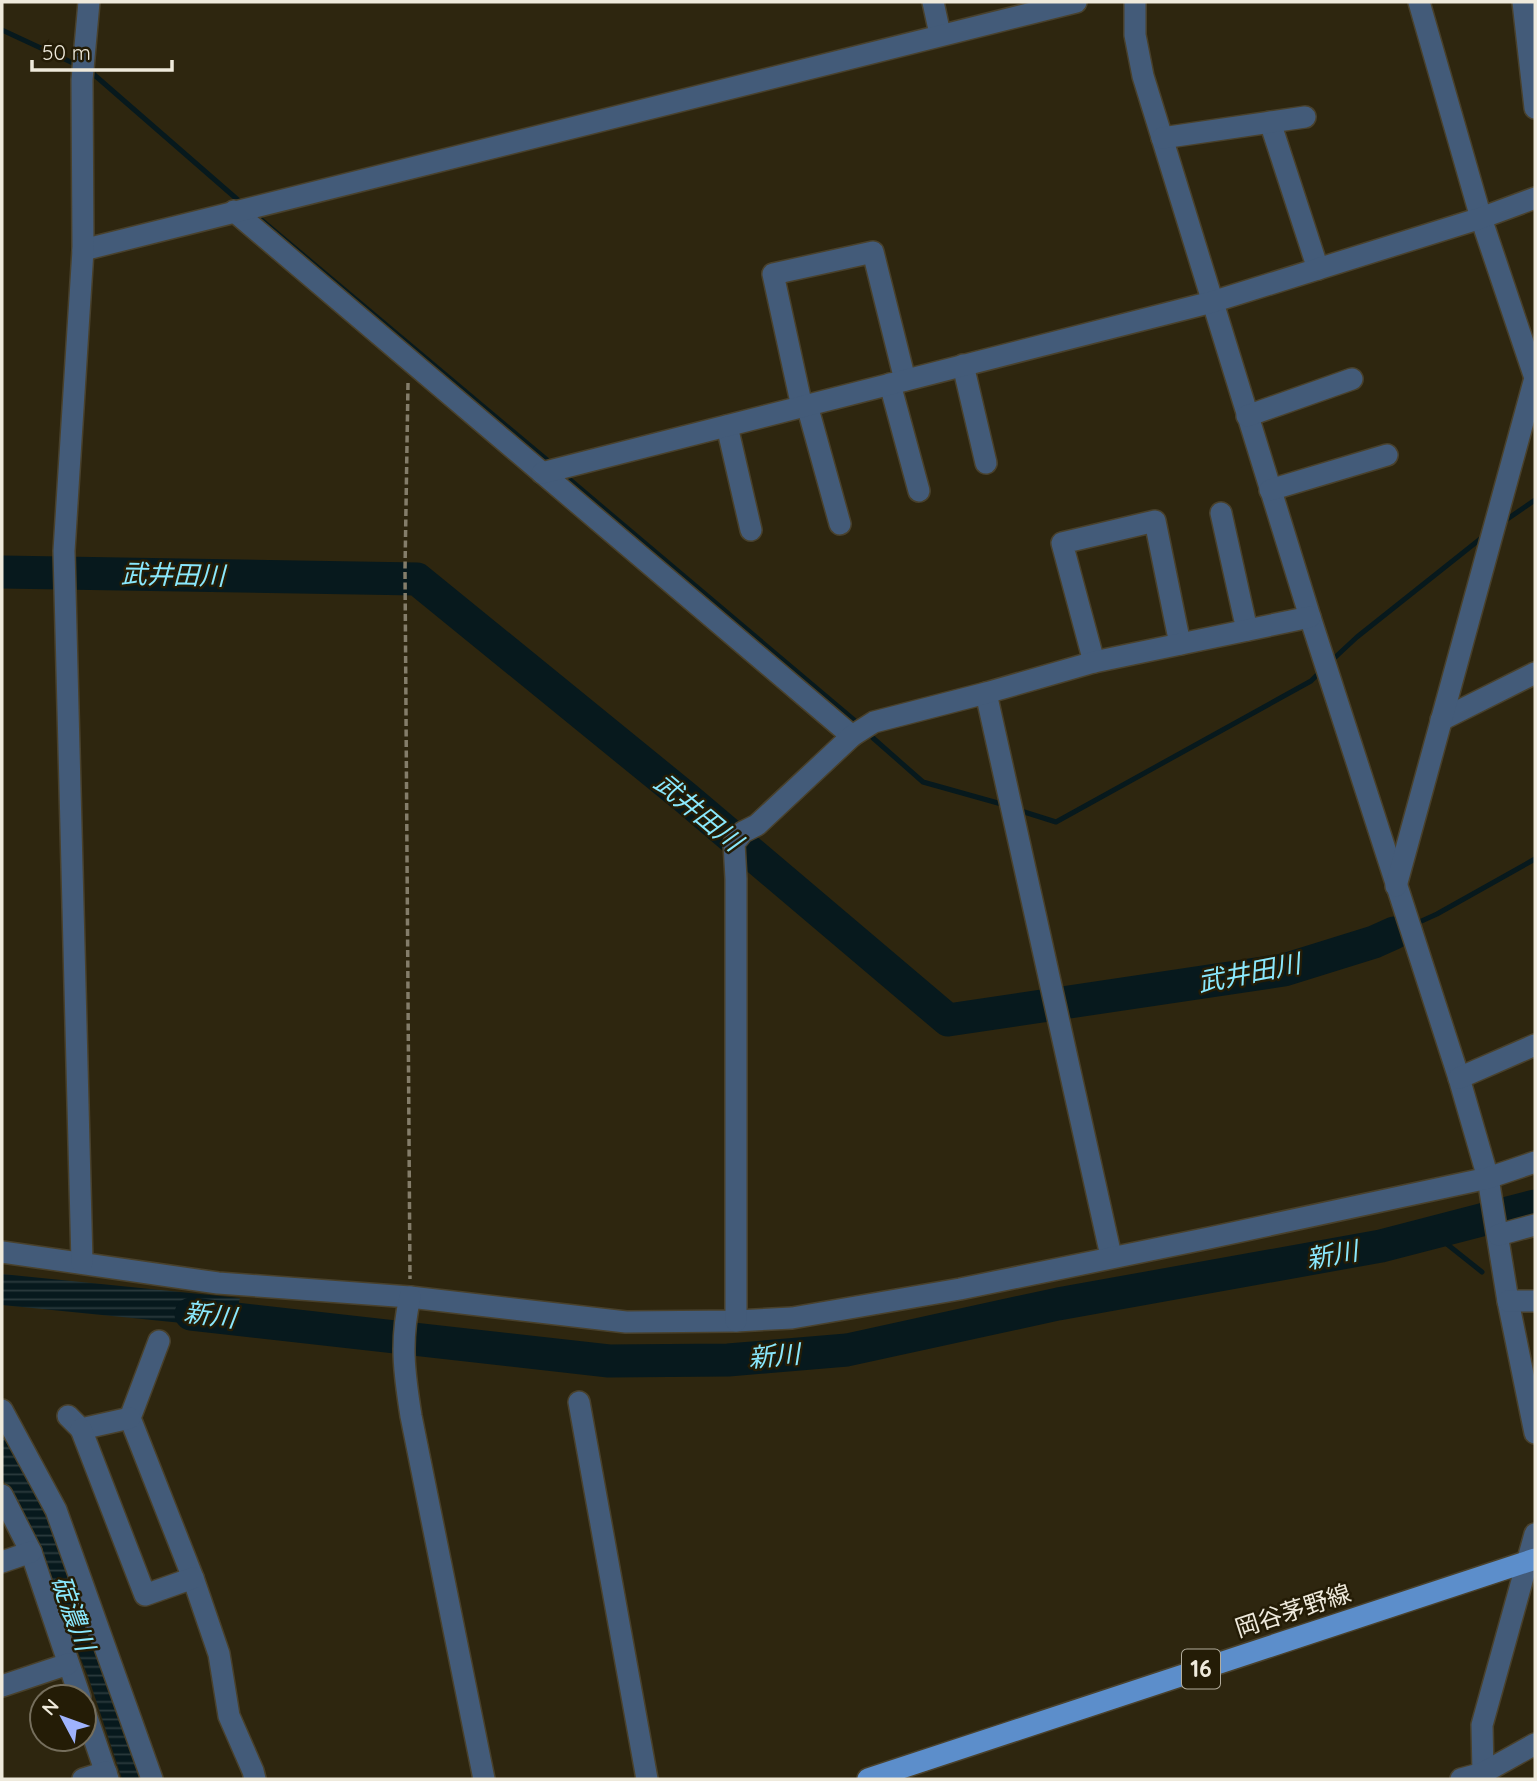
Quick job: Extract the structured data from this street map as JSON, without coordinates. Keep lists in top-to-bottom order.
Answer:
{
  "streets": {
    "main road": ["岡谷茅野線", "16"]
  },
  "water": ["武井田川", "新川", "碇濃川"],
  "scale_bar": "50 m",
  "north": "top left"
}
